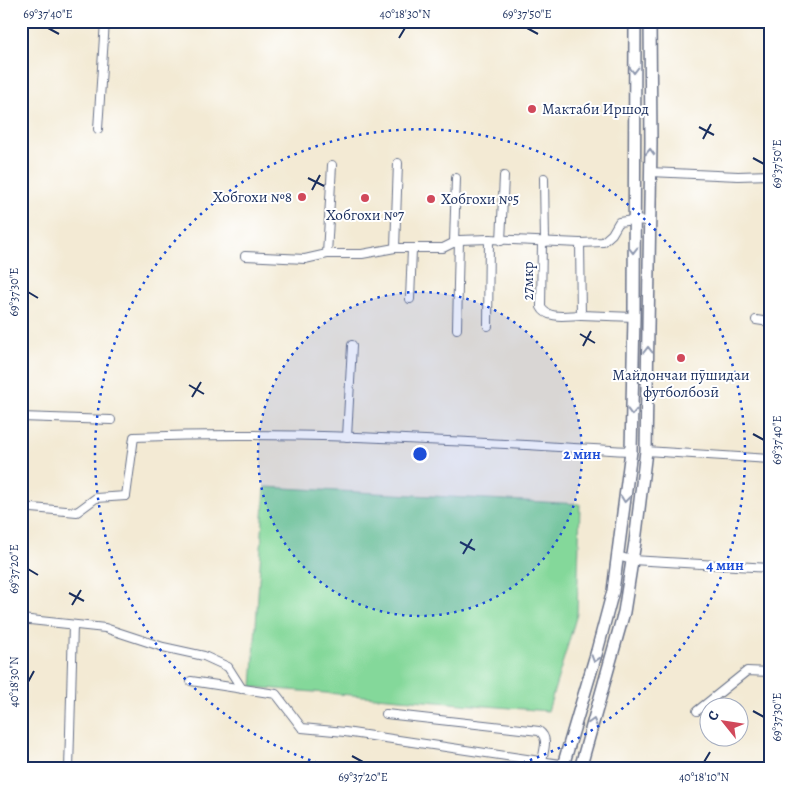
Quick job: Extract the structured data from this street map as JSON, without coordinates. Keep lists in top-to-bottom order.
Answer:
{
  "streets": {
    "street": ["27мкр"]
  },
  "places": [
    "Мактаби Иршод",
    "Хобгохи №8",
    "Хобгохи №7",
    "Хобгохи №5",
    "Майдончаи пӯшидаи футболбозӣ"
  ],
  "north": "top left",
  "coordinates": [
    "69°37'40\"E",
    "40°18'30\"N",
    "69°37'50\"E",
    "69°37'30\"E",
    "69°37'20\"E",
    "40°18'10\"N"
  ],
  "rings": ["2 мин", "4 мин"]
}
